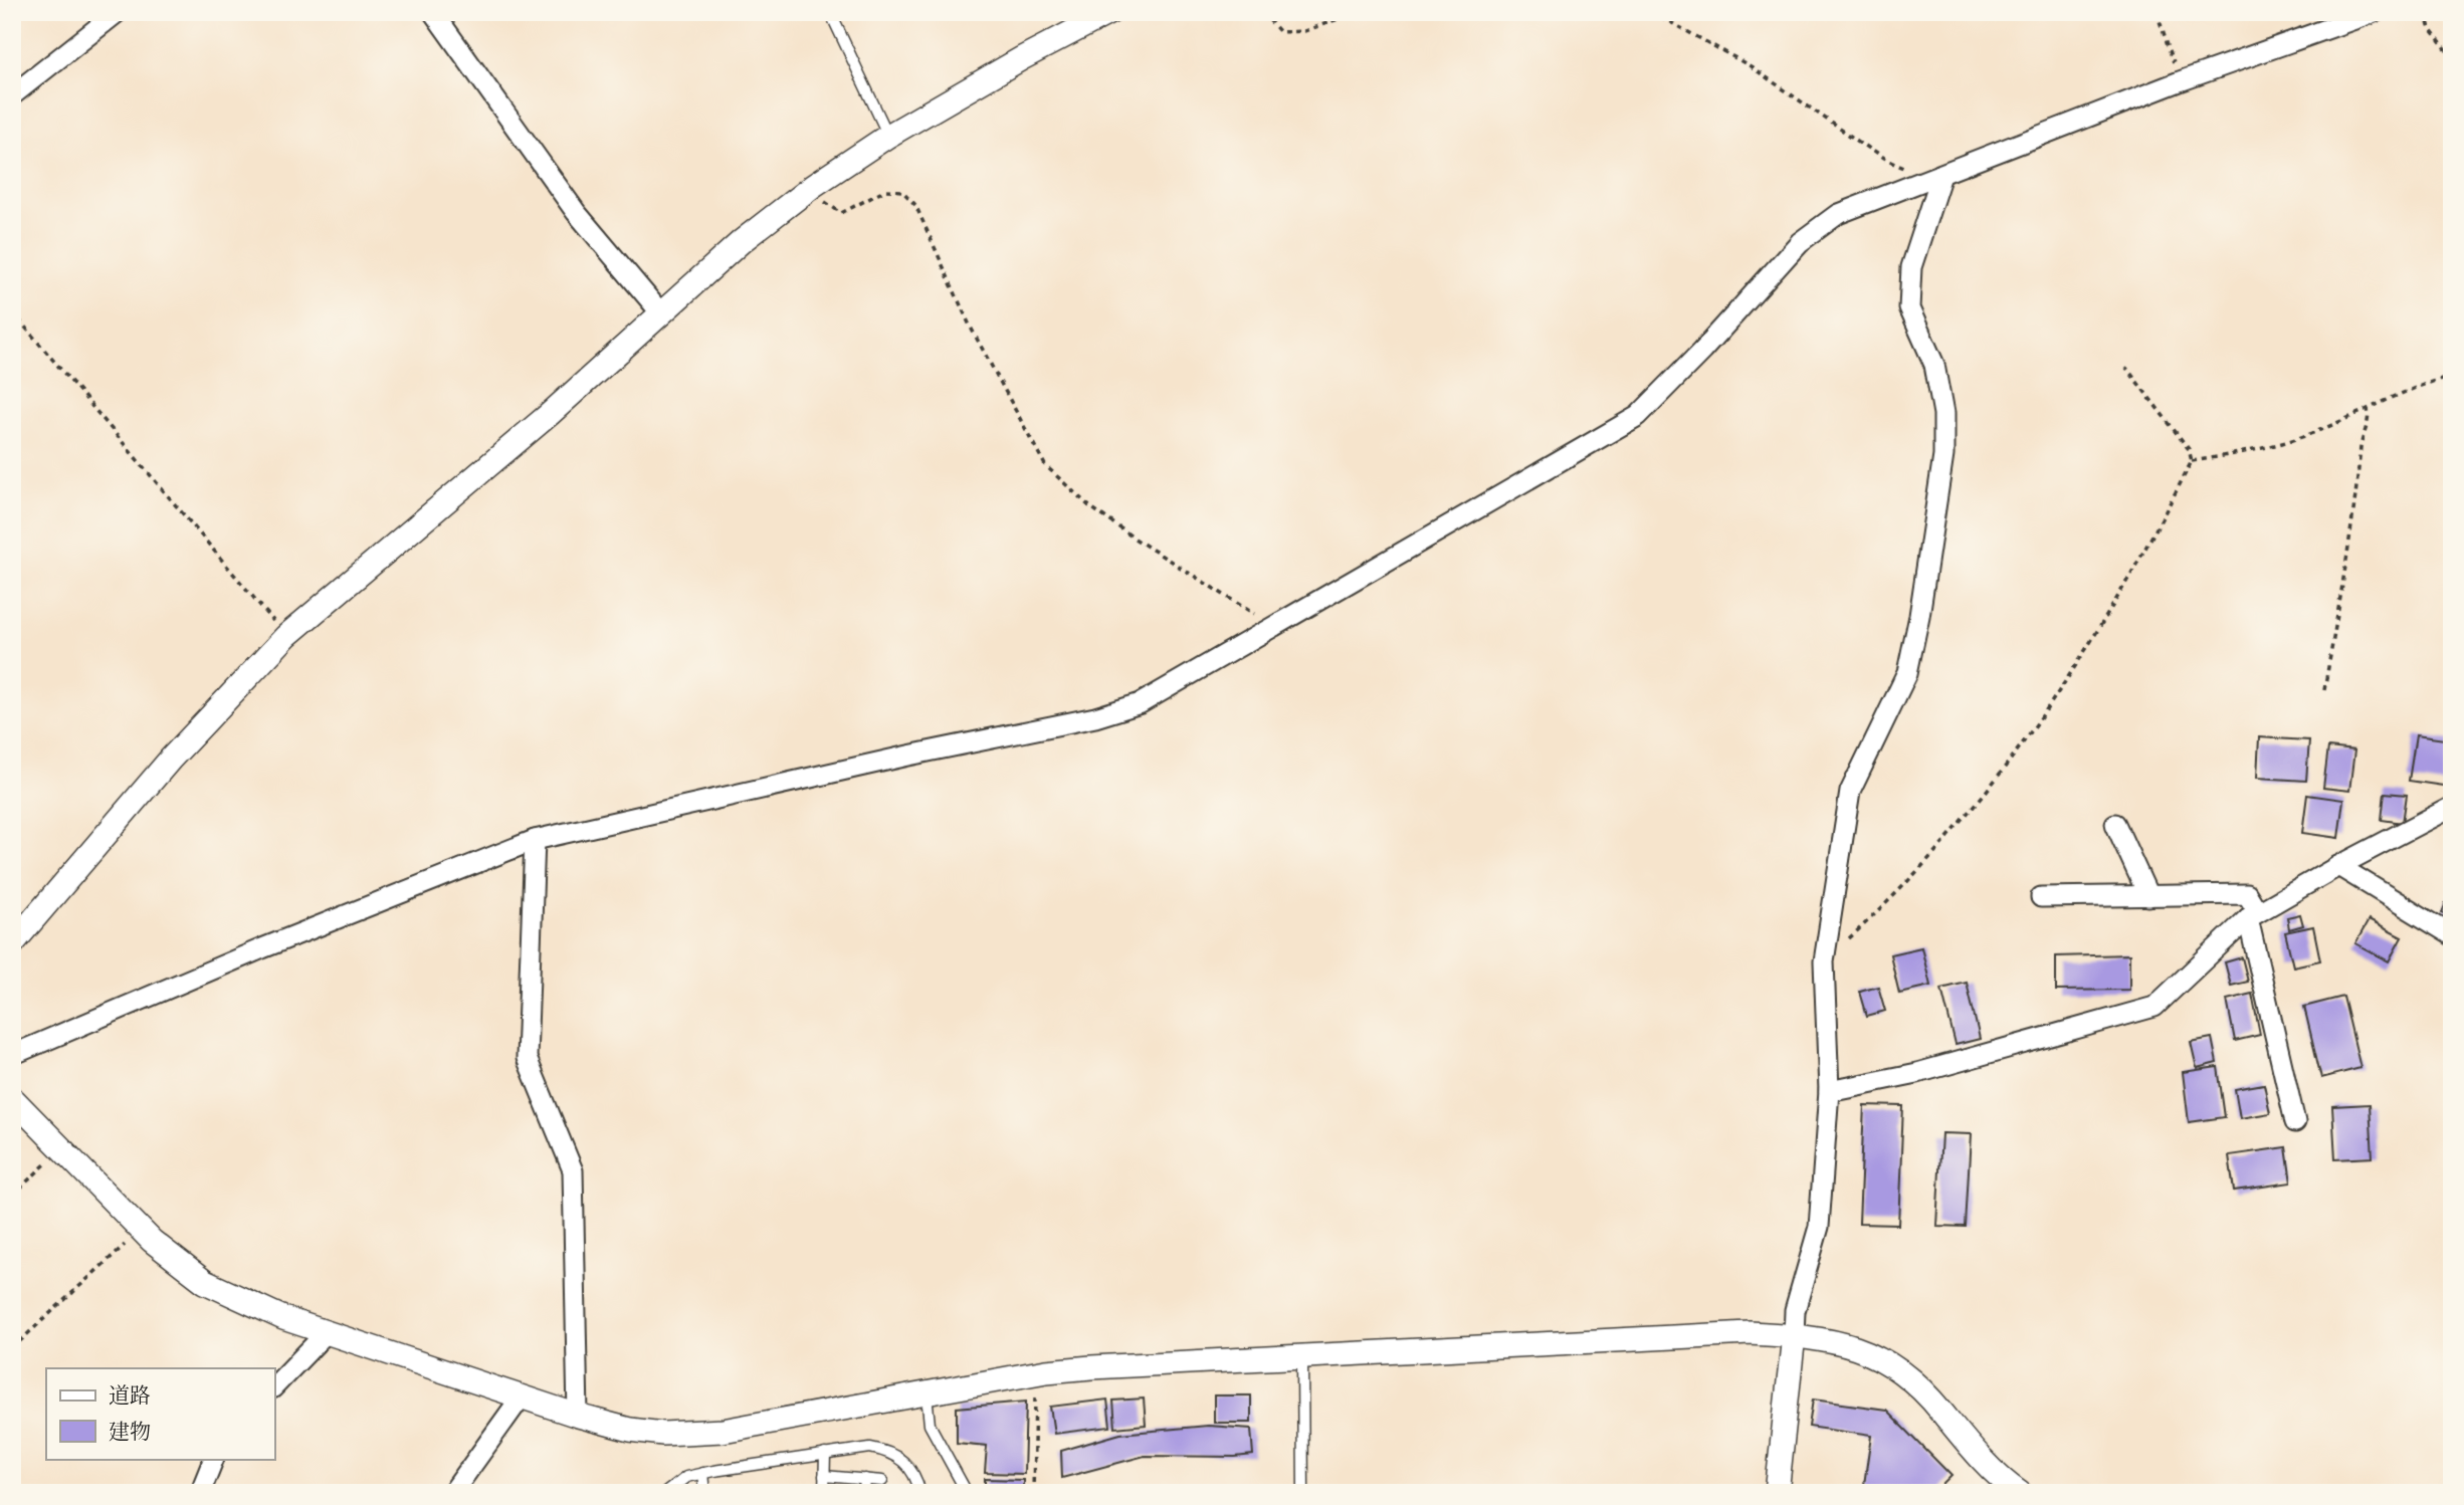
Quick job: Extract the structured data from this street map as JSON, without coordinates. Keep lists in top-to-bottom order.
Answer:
{
  "legend": ["道路", "建物"]
}
